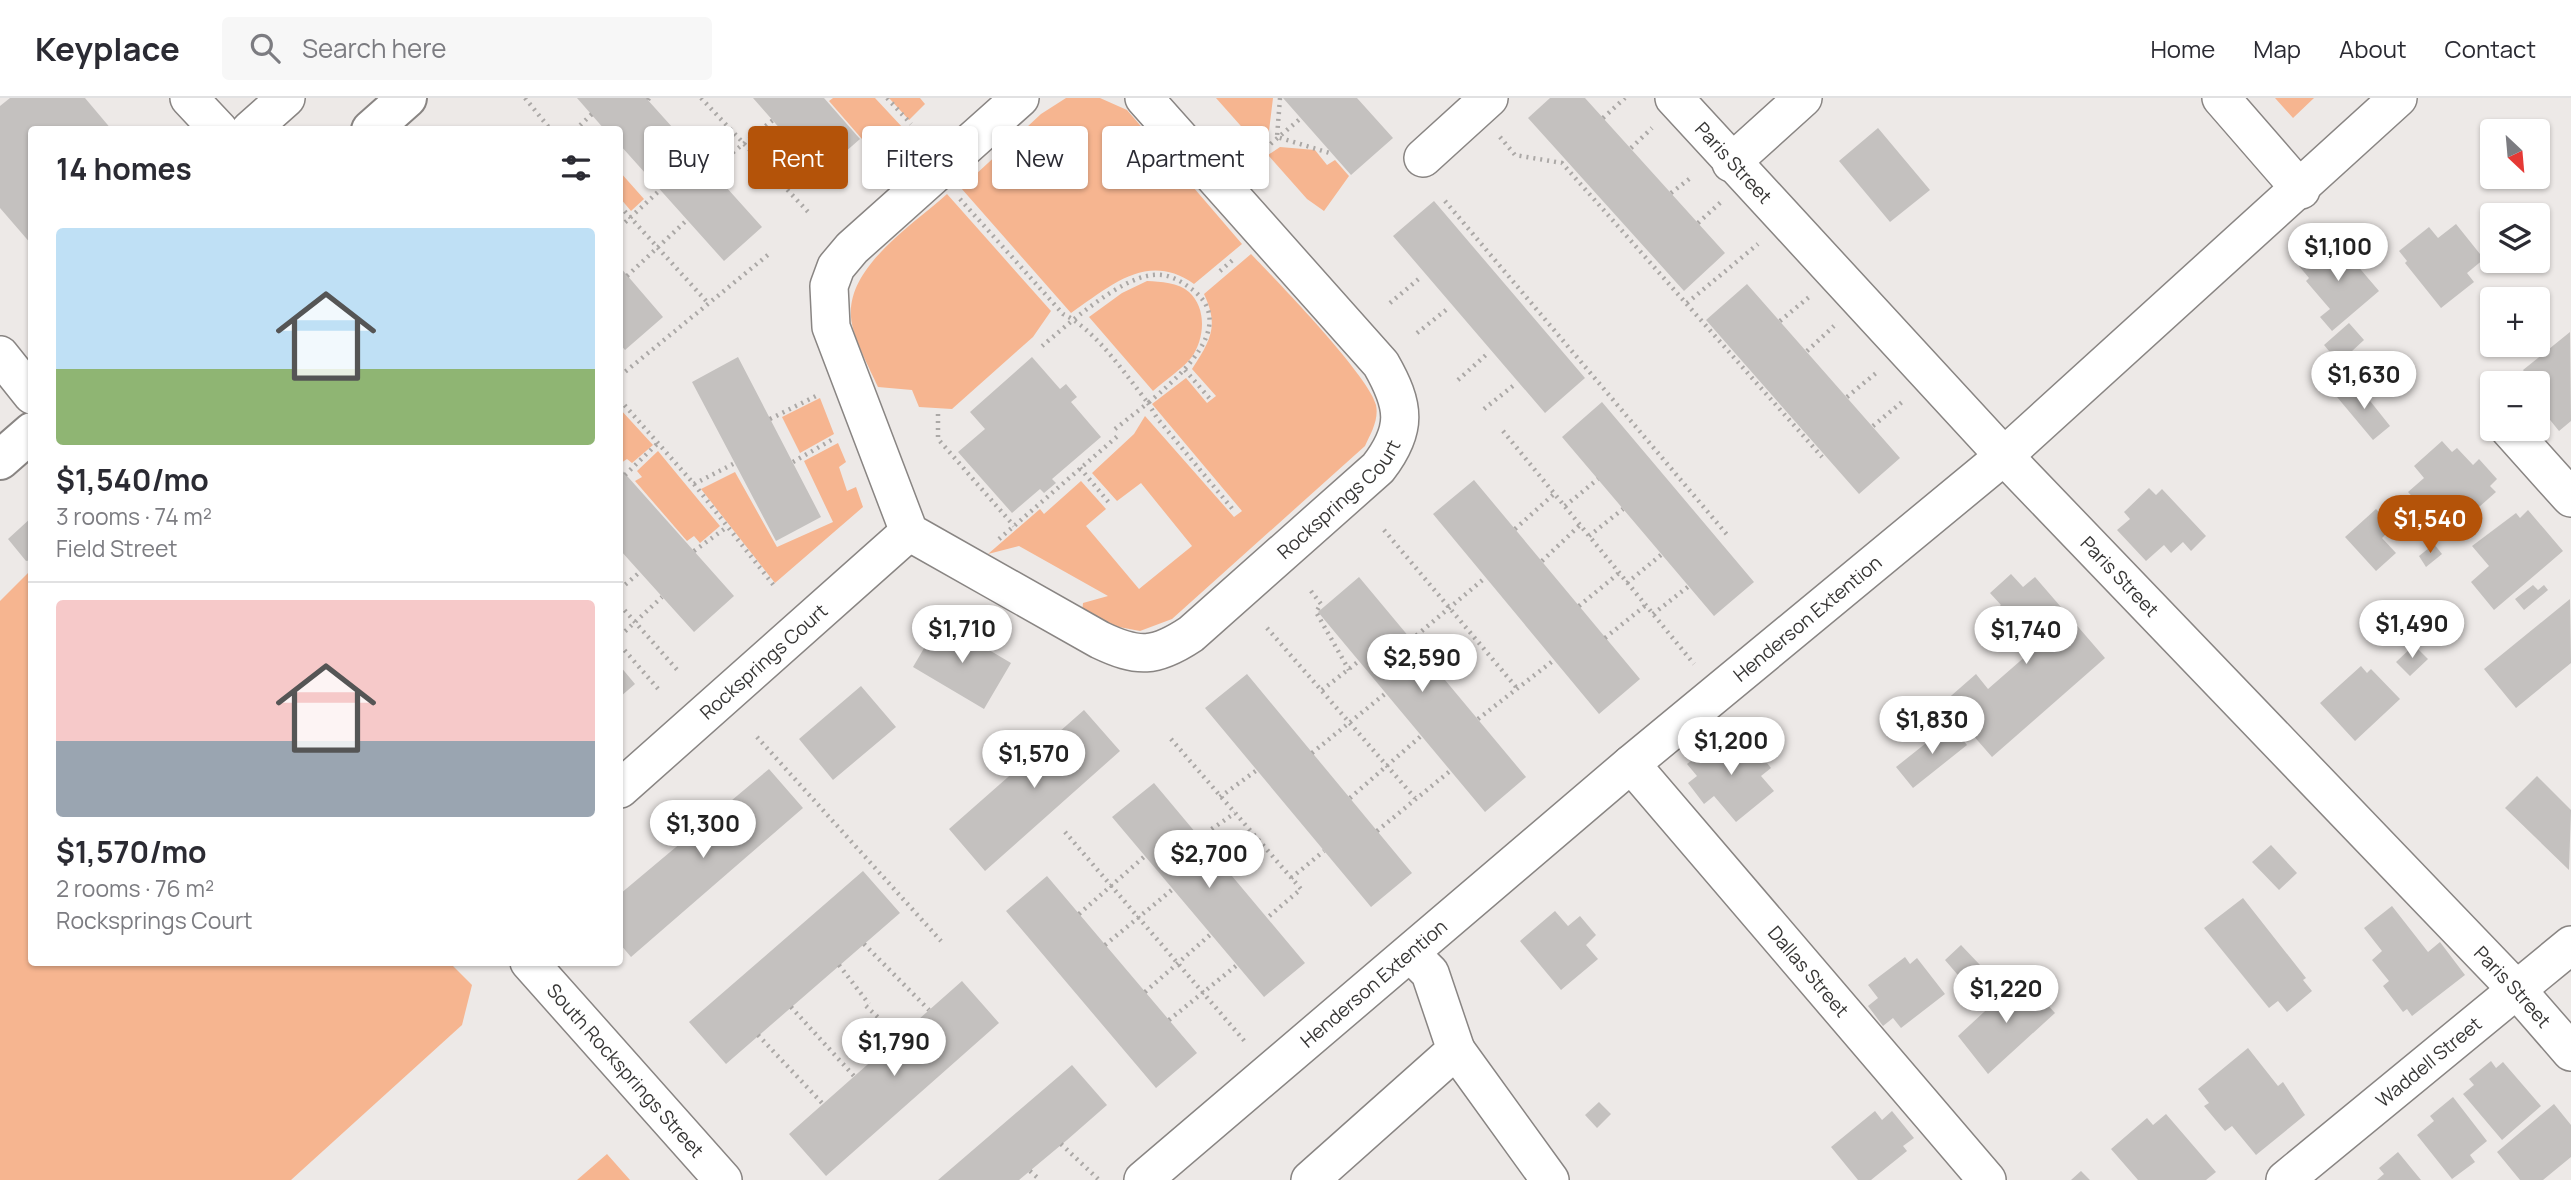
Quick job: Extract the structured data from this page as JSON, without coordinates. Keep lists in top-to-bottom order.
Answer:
{
  "streets": {
    "street": [
      "Paris Street",
      "Rocksprings Court",
      "Henderson Extention",
      "Dallas Street",
      "Waddell Street",
      "South Rocksprings Street"
    ]
  },
  "crossings": [
    ["Paris Street", "Henderson Extention"],
    ["Paris Street", "Waddell Street"],
    ["Henderson Extention", "Dallas Street"]
  ],
  "north": "bottom right",
  "page": {
    "header": "Keyplace",
    "search": "Search here",
    "nav": [
      "Home",
      "Map",
      "About",
      "Contact"
    ],
    "map_buttons": ["+", "−"],
    "chip": [
      "Buy",
      "Rent",
      "Filters",
      "New",
      "Apartment"
    ],
    "heading": "14 homes",
    "list": [
      {
        "name": "$1,540/mo",
        "note": "3 rooms · 74 m² · Field Street"
      },
      {
        "name": "$1,570/mo",
        "note": "2 rooms · 76 m² · Rocksprings Court"
      }
    ],
    "price": [
      "$1,100",
      "$1,630",
      "$1,540",
      "$1,490",
      "$1,710",
      "$1,740",
      "$2,590",
      "$1,830",
      "$1,200",
      "$1,570",
      "$1,300",
      "$2,700",
      "$1,220",
      "$1,790"
    ]
  }
}
